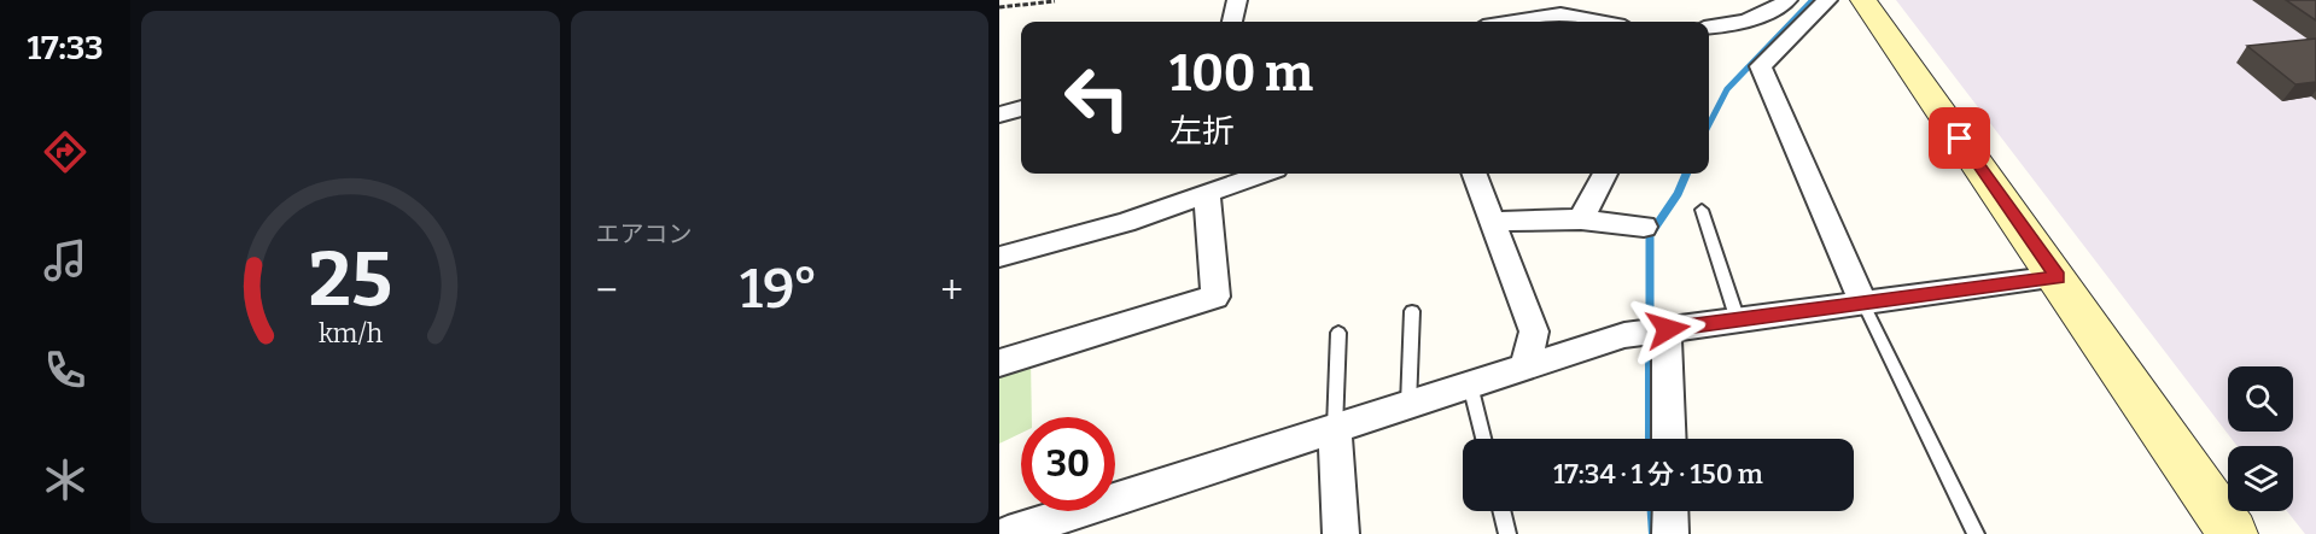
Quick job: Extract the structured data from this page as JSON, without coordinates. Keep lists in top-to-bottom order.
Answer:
{
  "page": {
    "tabs": "17:33",
    "tile": "エアコン",
    "turn": ["100 m", "左折"],
    "heat": ["−", "19°", "+"],
    "limit": "30",
    "trip": "17:34 · 1 分 · 150 m",
    "gauge": ["25", "km/h"]
  }
}
